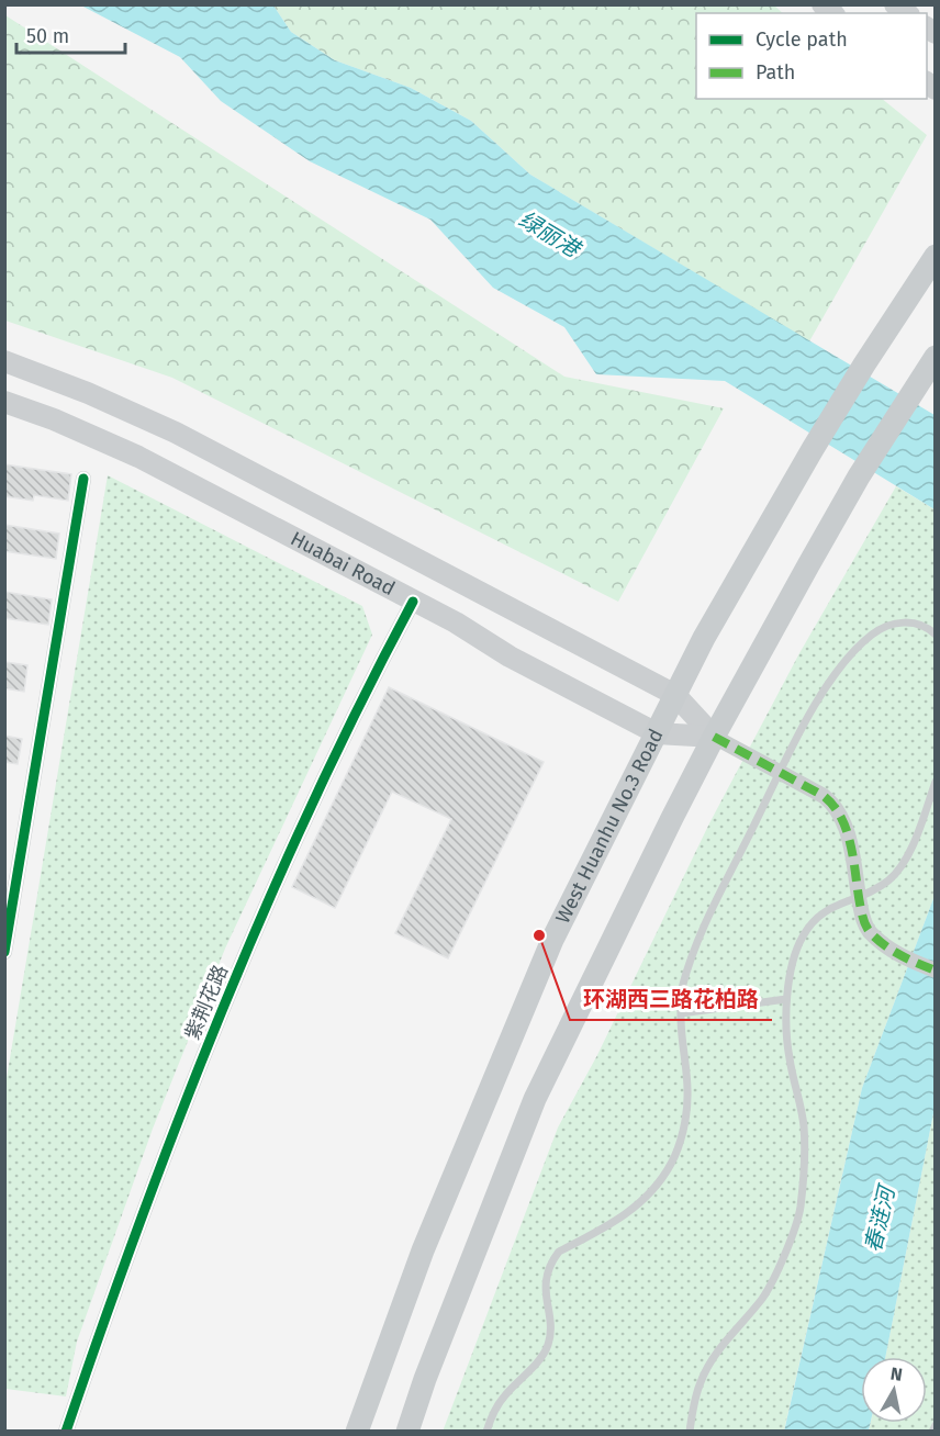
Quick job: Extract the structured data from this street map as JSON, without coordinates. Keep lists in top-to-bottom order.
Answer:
{
  "streets": {
    "main road": ["Huabai Road", "West Huanhu No.3 Road"],
    "street": ["紫荆花路"]
  },
  "crossings": [
    ["Huabai Road", "West Huanhu No.3 Road"],
    ["Huabai Road", "紫荆花路"]
  ],
  "water": ["绿丽港", "春涟河"],
  "places": ["环湖西三路花柏路"],
  "legend": ["Cycle path", "Path"],
  "scale_bar": "50 m",
  "north": "top"
}
